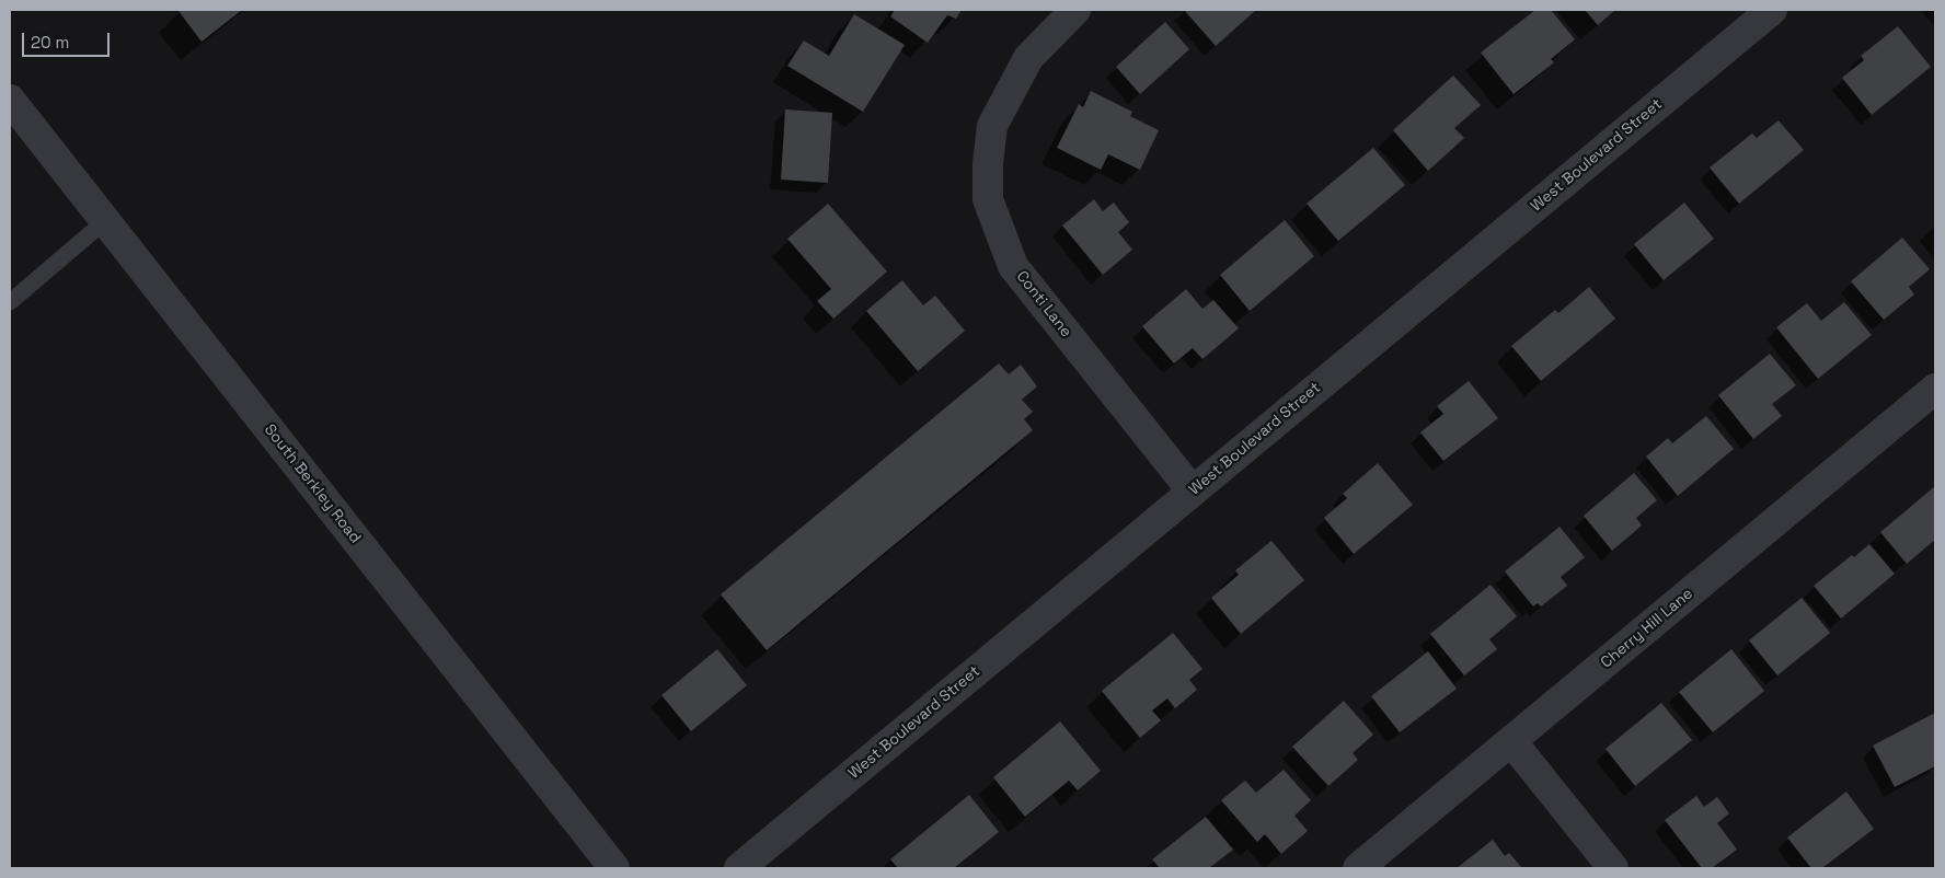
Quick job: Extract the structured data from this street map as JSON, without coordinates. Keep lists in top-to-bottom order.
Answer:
{
  "streets": {
    "street": [
      "West Boulevard Street",
      "Conti Lane",
      "South Berkley Road",
      "Cherry Hill Lane"
    ]
  },
  "crossings": [
    ["West Boulevard Street", "Conti Lane"]
  ],
  "scale_bar": "20 m"
}
